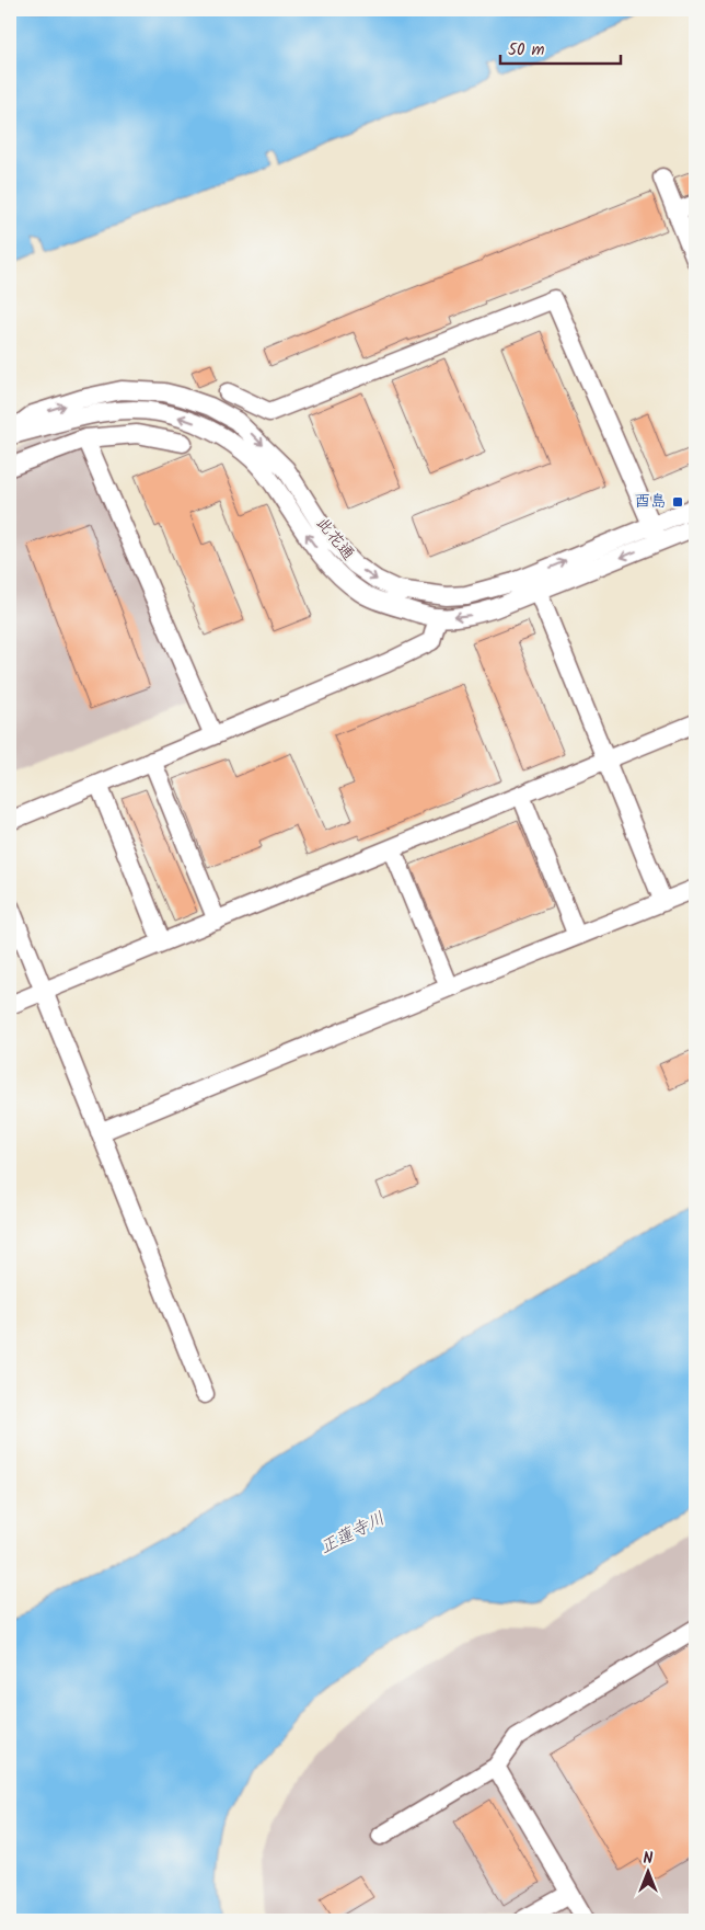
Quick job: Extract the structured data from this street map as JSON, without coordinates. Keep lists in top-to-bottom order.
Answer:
{
  "streets": {
    "street": ["此花通"]
  },
  "water": ["正蓮寺川"],
  "places": {
    "transit": ["酉島"]
  },
  "scale_bar": "50 m",
  "north": "top"
}
